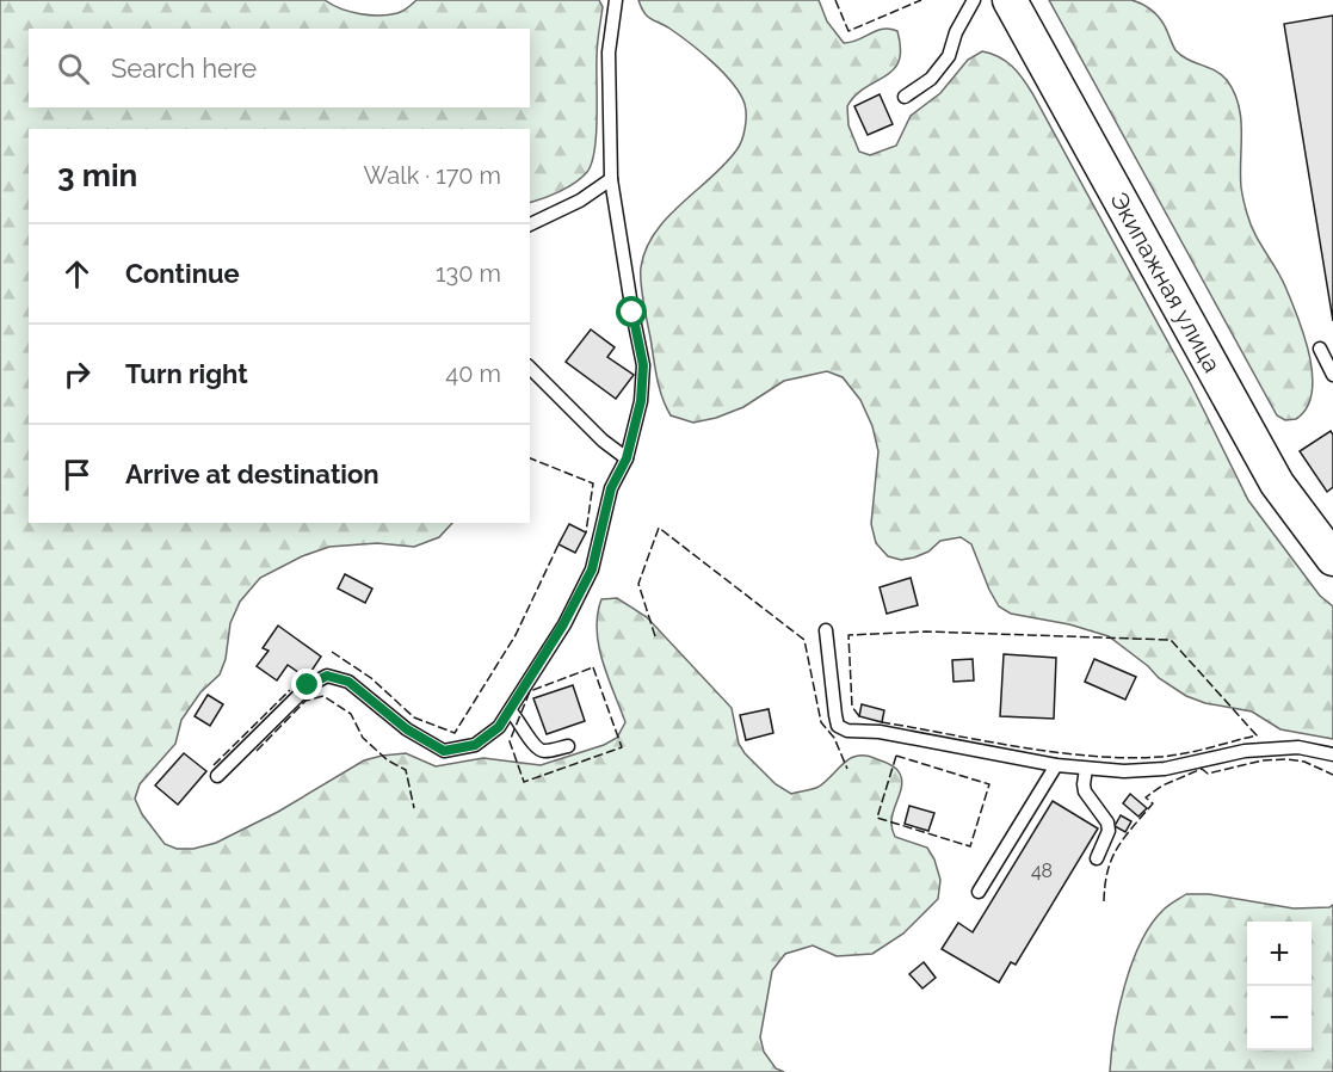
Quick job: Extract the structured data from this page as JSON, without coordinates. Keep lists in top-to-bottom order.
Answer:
{
  "streets": {
    "main road": ["Экипажная улица"]
  },
  "house_numbers": ["48"],
  "page": {
    "search": "Search here",
    "heading": ["3 min", "Walk · 170 m"],
    "list": [
      ["Continue", "130 m"],
      ["Turn right", "40 m"],
      "Arrive at destination"
    ],
    "map_buttons": ["+", "−"]
  }
}
